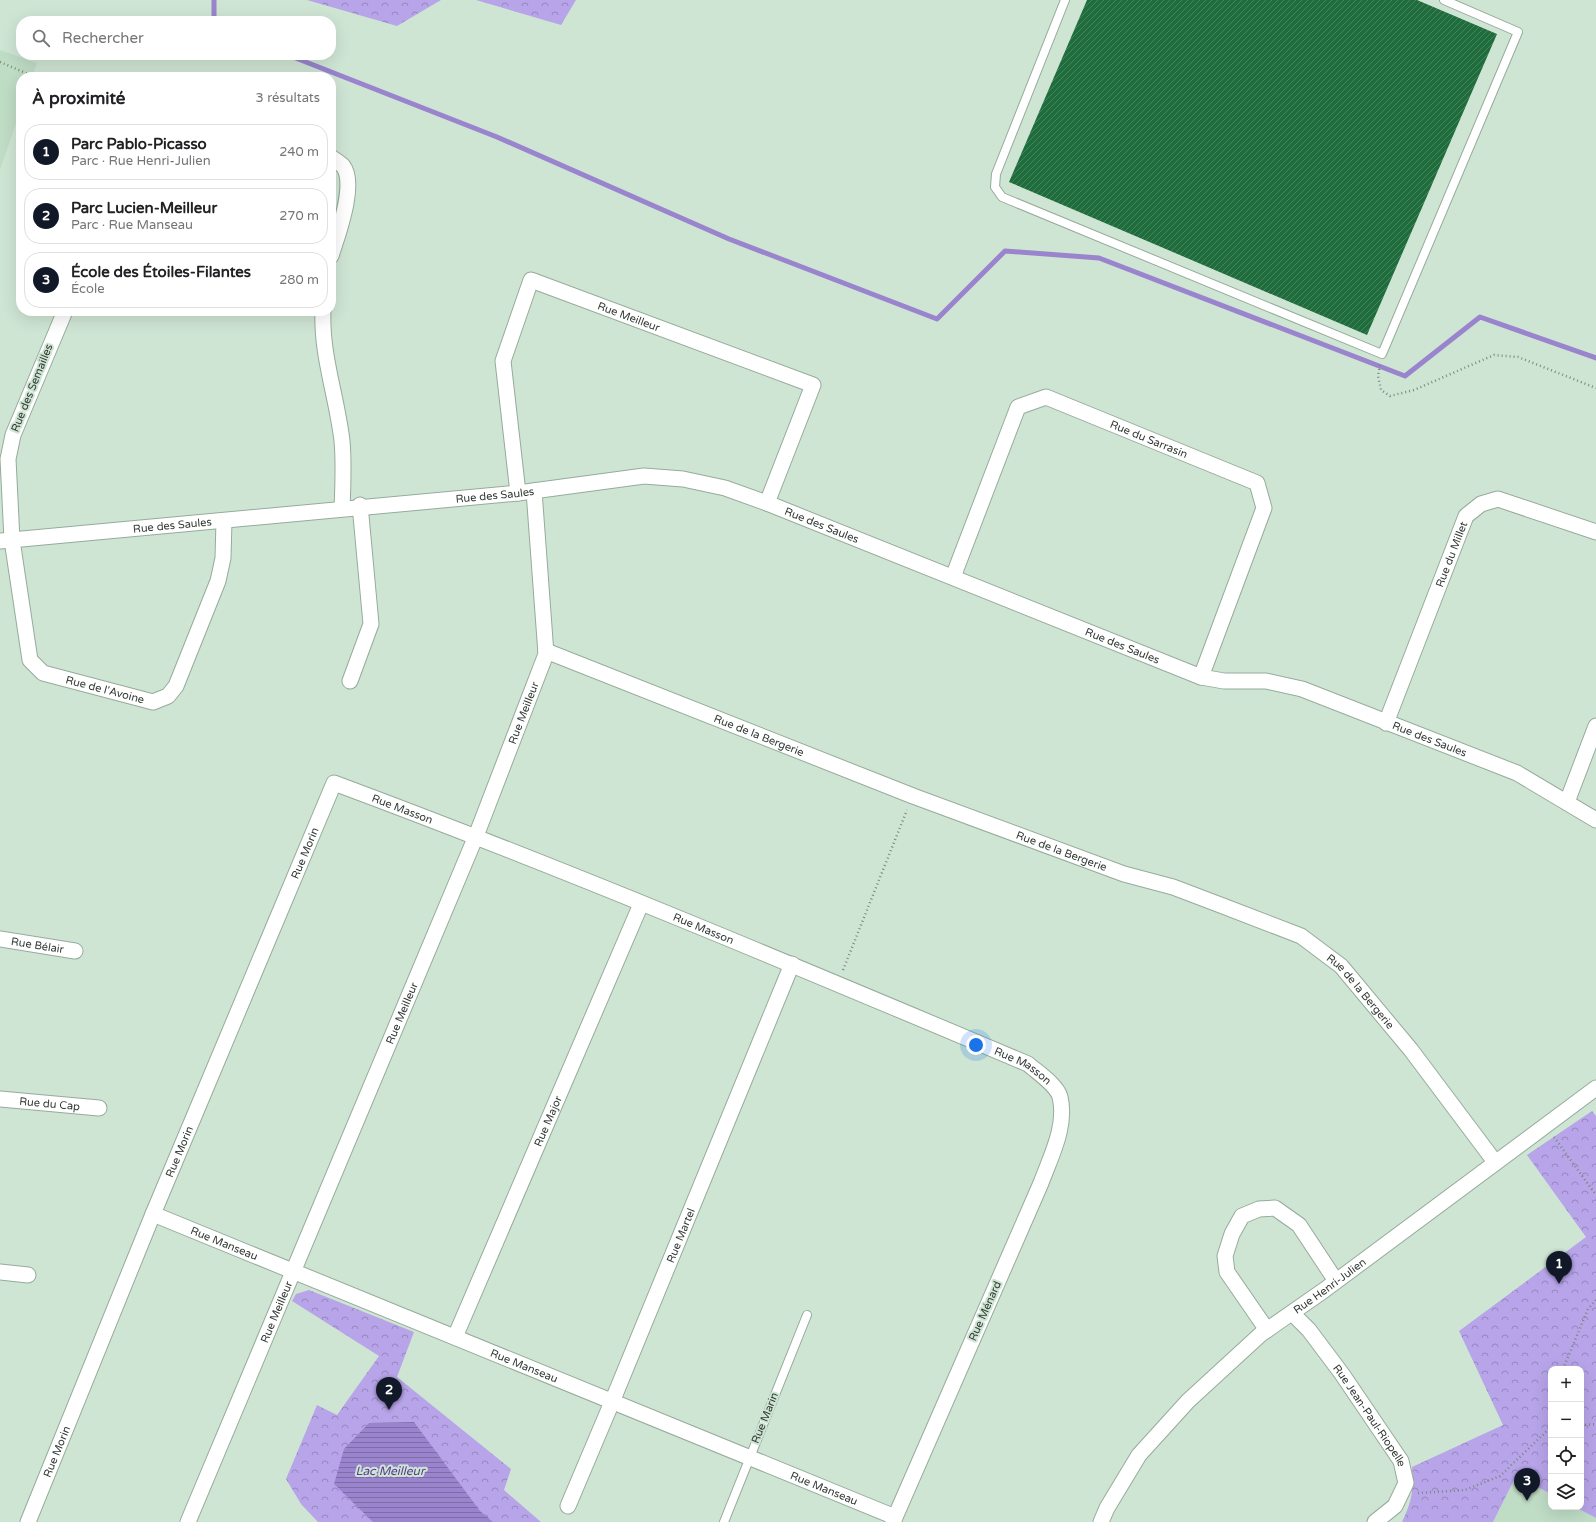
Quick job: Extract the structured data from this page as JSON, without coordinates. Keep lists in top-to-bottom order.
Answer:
{
  "streets": {
    "street": [
      "Rue Meilleur",
      "Rue des Semailles",
      "Rue du Sarrasin",
      "Rue des Saules",
      "Rue du Millet",
      "Rue de l'Avoine",
      "Rue de la Bergerie",
      "Rue Masson",
      "Rue Morin",
      "Rue Bélair",
      "Rue du Cap",
      "Rue Major",
      "Rue Martel",
      "Rue Manseau",
      "Rue Henri-Julien",
      "Rue Ménard",
      "Rue Jean-Paul-Riopelle"
    ],
    "lane": ["Rue Marin"]
  },
  "crossings": [
    ["Rue Meilleur", "Rue des Saules"],
    ["Rue Meilleur", "Rue de la Bergerie"],
    ["Rue Meilleur", "Rue Masson"],
    ["Rue Meilleur", "Rue Manseau"],
    ["Rue des Semailles", "Rue des Saules"],
    ["Rue des Semailles", "Rue de l'Avoine"],
    ["Rue du Sarrasin", "Rue des Saules"],
    ["Rue des Saules", "Rue du Millet"],
    ["Rue des Saules", "Rue de l'Avoine"],
    ["Rue de la Bergerie", "Rue Henri-Julien"],
    ["Rue Masson", "Rue Morin"],
    ["Rue Masson", "Rue Major"],
    ["Rue Masson", "Rue Martel"],
    ["Rue Masson", "Rue Ménard"],
    ["Rue Morin", "Rue Manseau"],
    ["Rue Major", "Rue Manseau"],
    ["Rue Martel", "Rue Manseau"],
    ["Rue Manseau", "Rue Ménard"],
    ["Rue Manseau", "Rue Marin"],
    ["Rue Henri-Julien", "Rue Jean-Paul-Riopelle"]
  ],
  "water": ["Lac Meilleur"],
  "page": {
    "search": "Rechercher",
    "heading": ["À proximité", "3 résultats"],
    "list": [
      {
        "mark": "1",
        "name": "Parc Pablo-Picasso",
        "note": "Parc · Rue Henri-Julien",
        "value": "240 m"
      },
      {
        "mark": "2",
        "name": "Parc Lucien-Meilleur",
        "note": "Parc · Rue Manseau",
        "value": "270 m"
      },
      {
        "mark": "3",
        "name": "École des Étoiles-Filantes",
        "note": "École",
        "value": "280 m"
      }
    ],
    "pins": ["1", "2", "3"],
    "map_buttons": ["+", "−"]
  }
}
